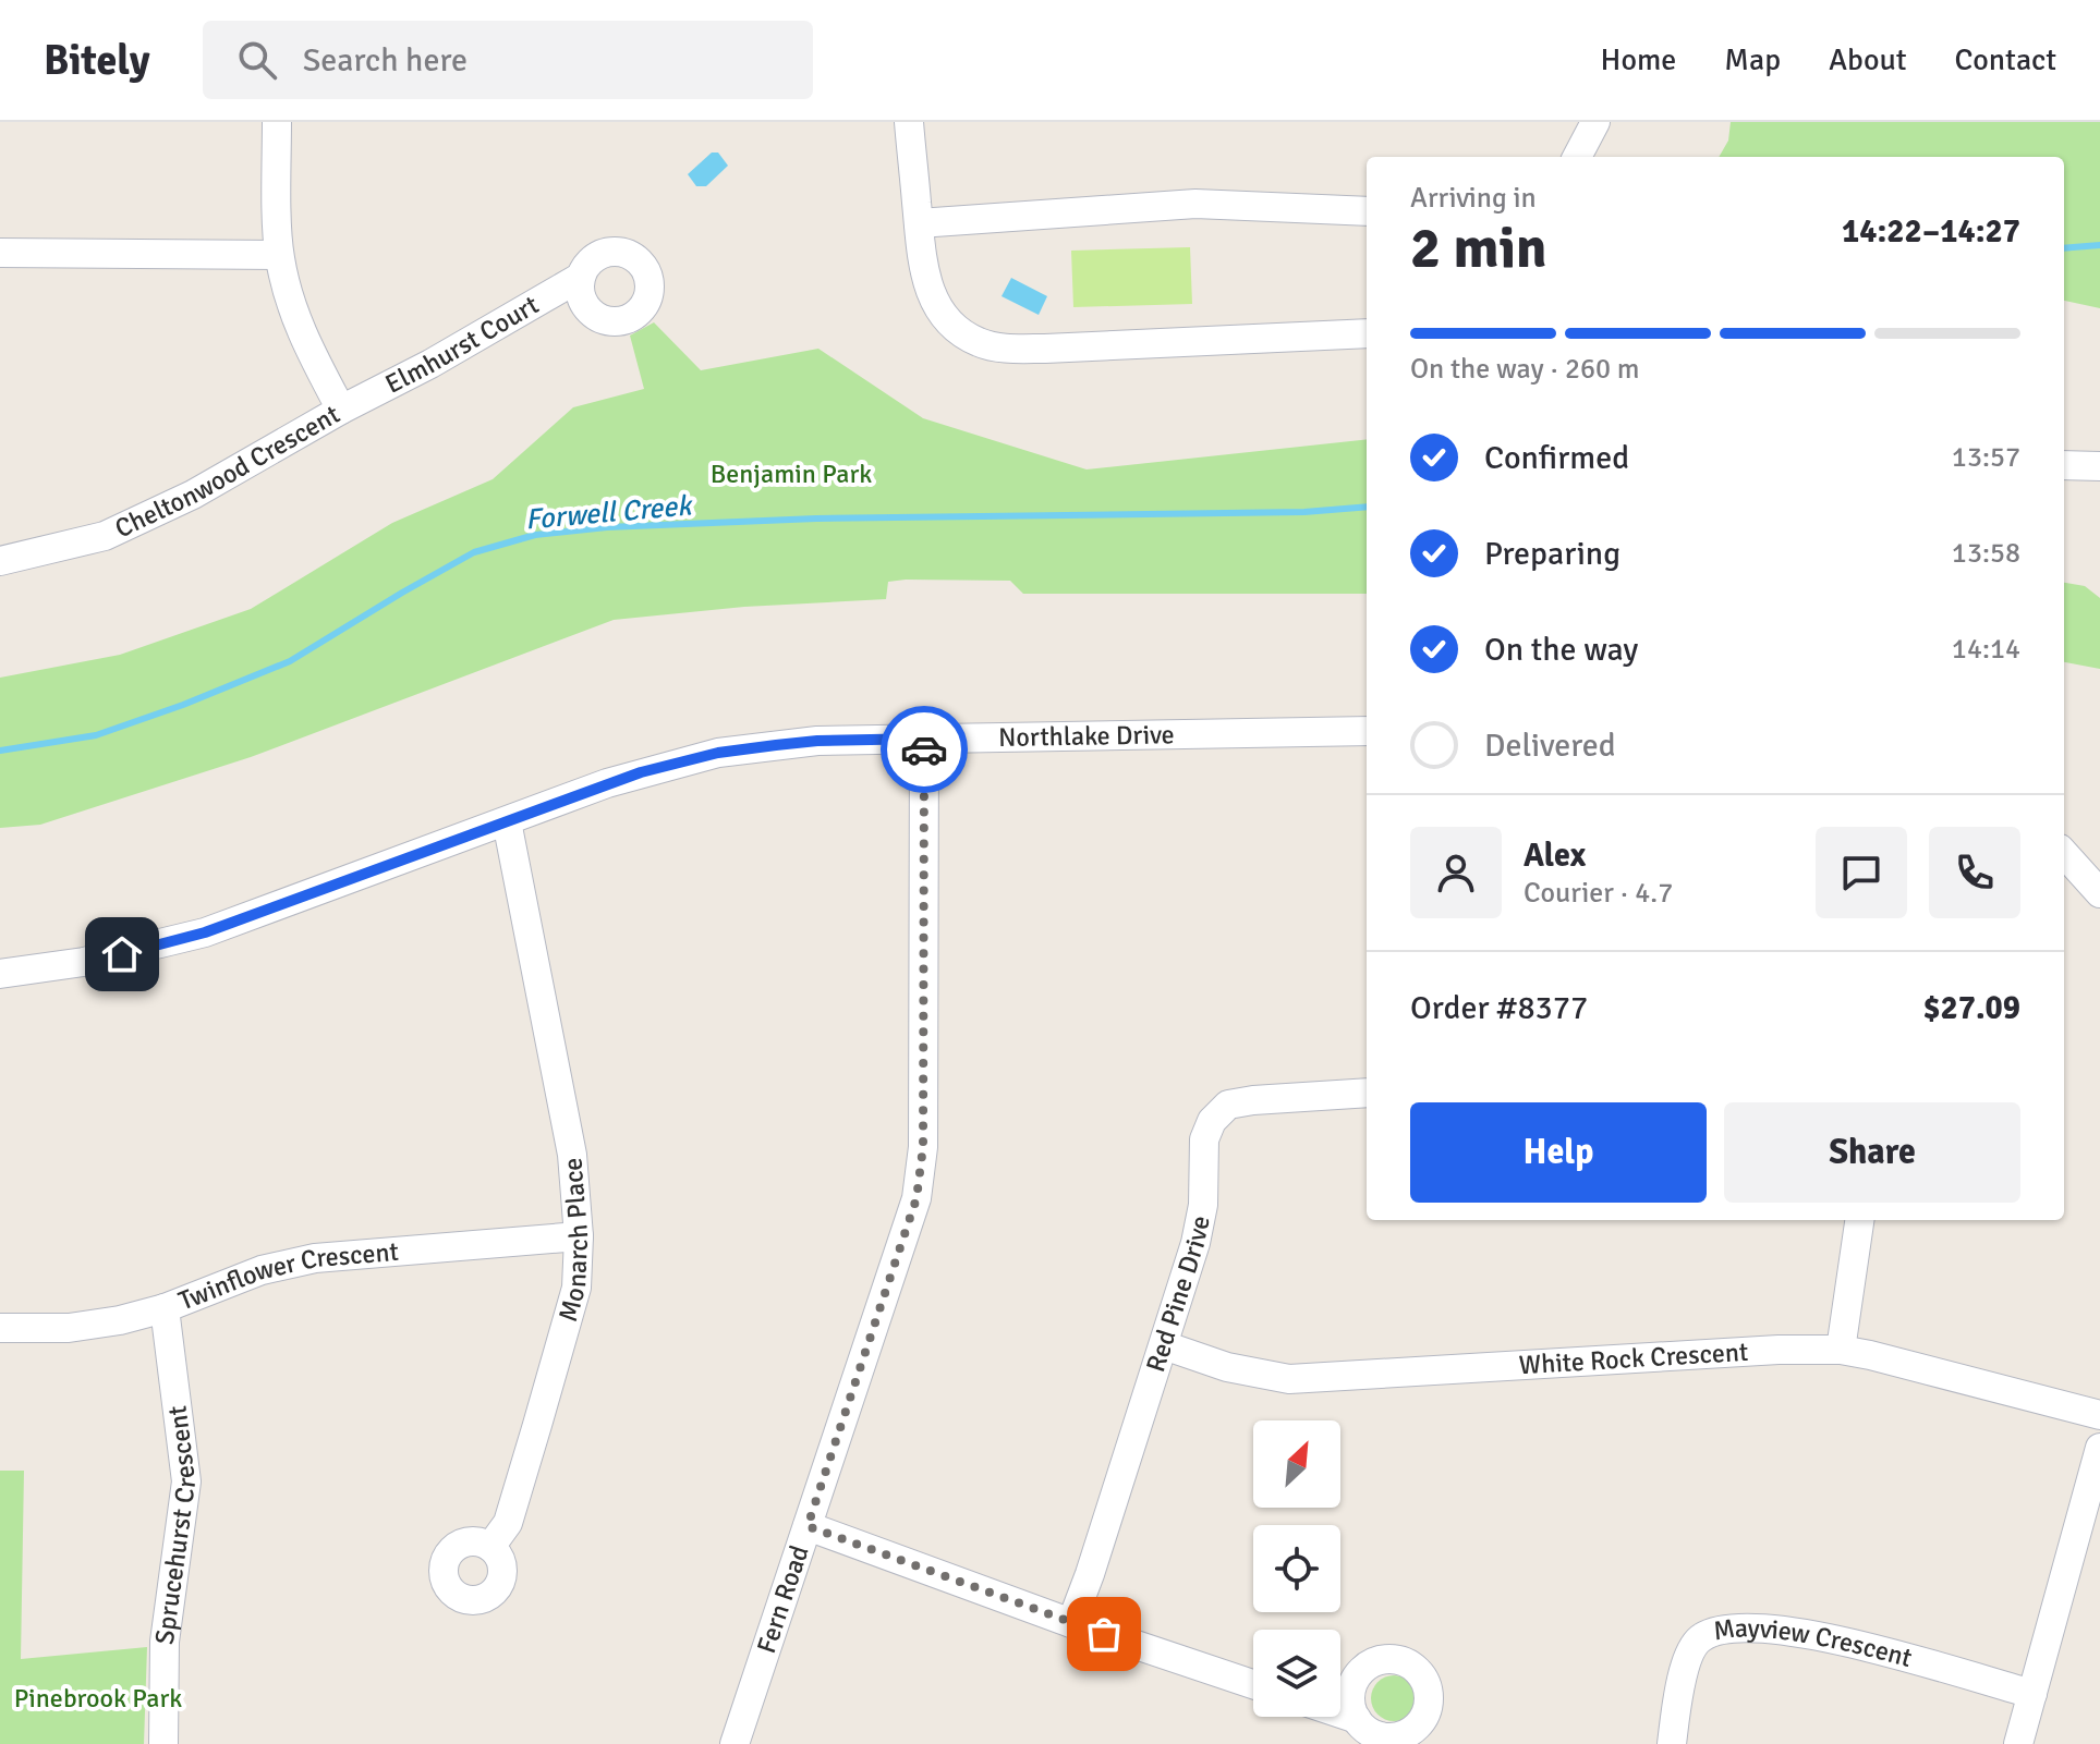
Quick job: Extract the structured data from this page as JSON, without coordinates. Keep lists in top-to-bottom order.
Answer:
{
  "streets": {
    "street": [
      "Elmhurst Court",
      "Cheltonwood Crescent",
      "Northlake Drive",
      "Monarch Place",
      "Twinflower Crescent",
      "Red Pine Drive",
      "White Rock Crescent",
      "Sprucehurst Crescent",
      "Fern Road",
      "Mayview Crescent"
    ]
  },
  "crossings": [
    ["Elmhurst Court", "Cheltonwood Crescent"],
    ["Northlake Drive", "Monarch Place"],
    ["Northlake Drive", "Fern Road"],
    ["Monarch Place", "Twinflower Crescent"],
    ["Twinflower Crescent", "Sprucehurst Crescent"],
    ["Red Pine Drive", "White Rock Crescent"]
  ],
  "water": ["Forwell Creek"],
  "parks": ["Benjamin Park", "Pinebrook Park"],
  "north": "top right",
  "page": {
    "header": "Bitely",
    "search": "Search here",
    "nav": [
      "Home",
      "Map",
      "About",
      "Contact"
    ],
    "heading": ["2 min", "Arriving in", "14:22–14:27"],
    "panel": [
      "Alex",
      "Courier · 4.7",
      "Order #8377",
      "$27.09"
    ],
    "bar": "On the way · 260 m",
    "list": [
      ["Confirmed", "13:57"],
      ["Preparing", "13:58"],
      ["On the way", "14:14"],
      "Delivered"
    ],
    "buttons": ["Help", "Share"]
  }
}
